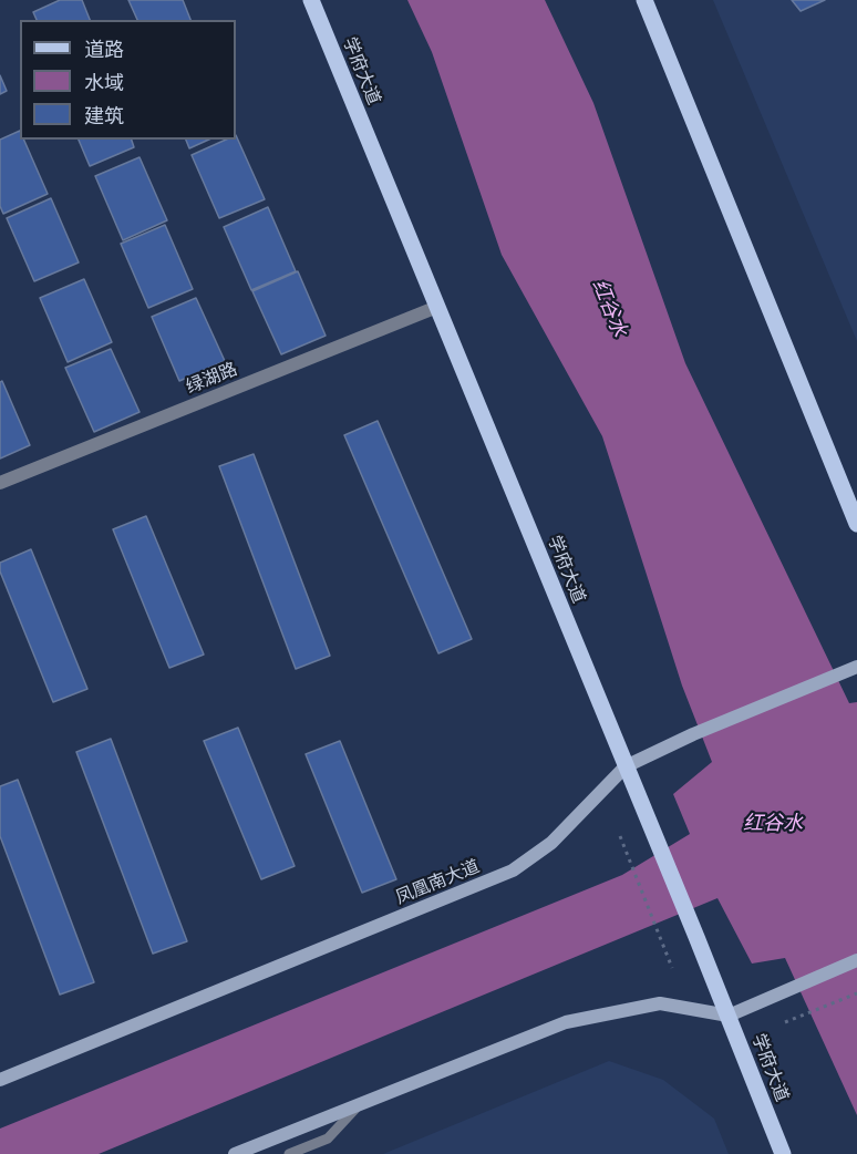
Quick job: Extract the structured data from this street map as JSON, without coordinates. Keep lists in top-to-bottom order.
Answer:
{
  "streets": {
    "main road": ["学府大道", "凤凰南大道"],
    "street": ["绿湖路"]
  },
  "crossings": [
    ["学府大道", "绿湖路"],
    ["学府大道", "凤凰南大道"]
  ],
  "water": ["红谷水"],
  "legend": ["道路", "水域", "建筑"]
}
